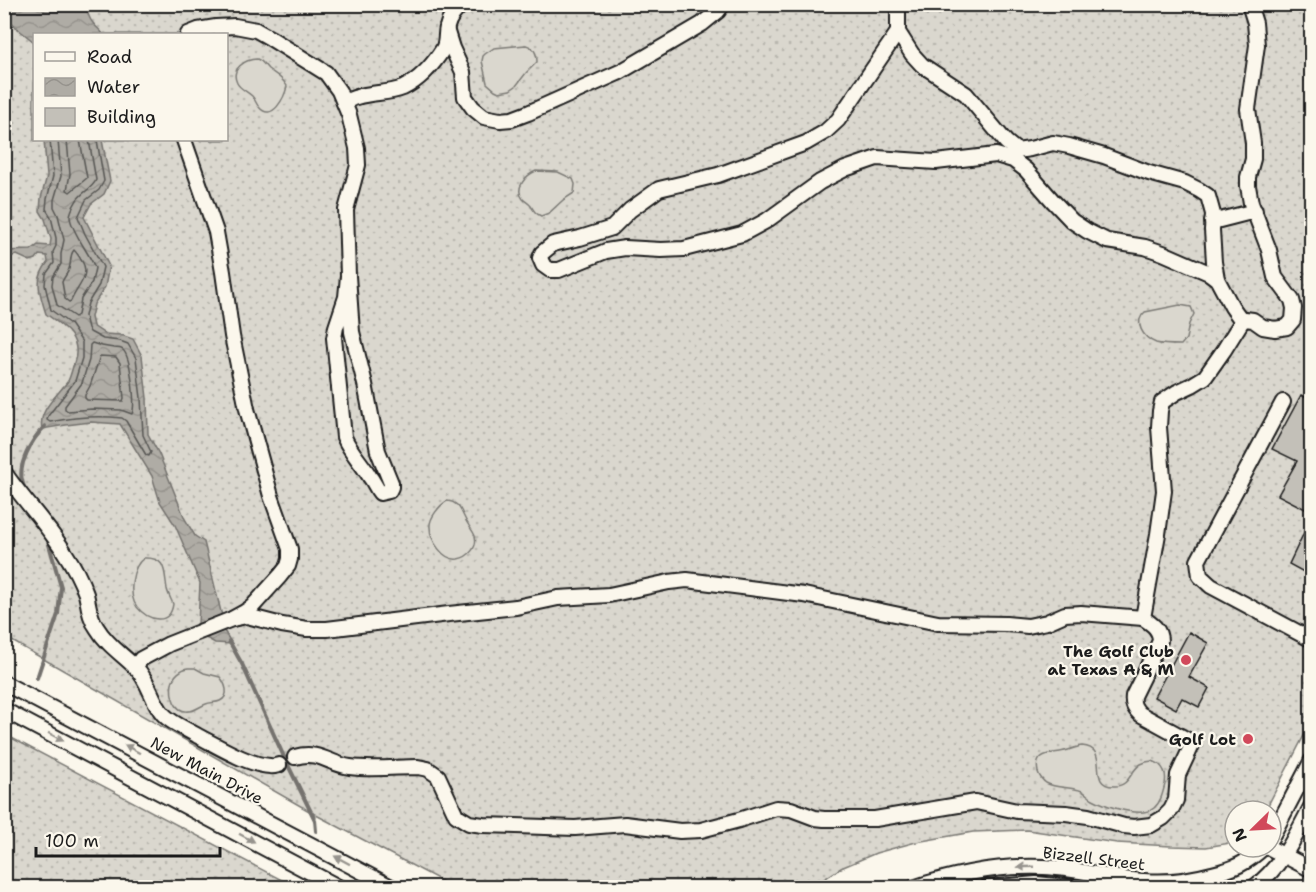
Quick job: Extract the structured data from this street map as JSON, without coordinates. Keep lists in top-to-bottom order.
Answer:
{
  "streets": {
    "street": ["New Main Drive", "Bizzell Street"]
  },
  "places": ["The Golf Club at Texas A & M", "Golf Lot"],
  "legend": ["Road", "Water", "Building"],
  "scale_bar": "100 m",
  "north": "bottom left"
}
